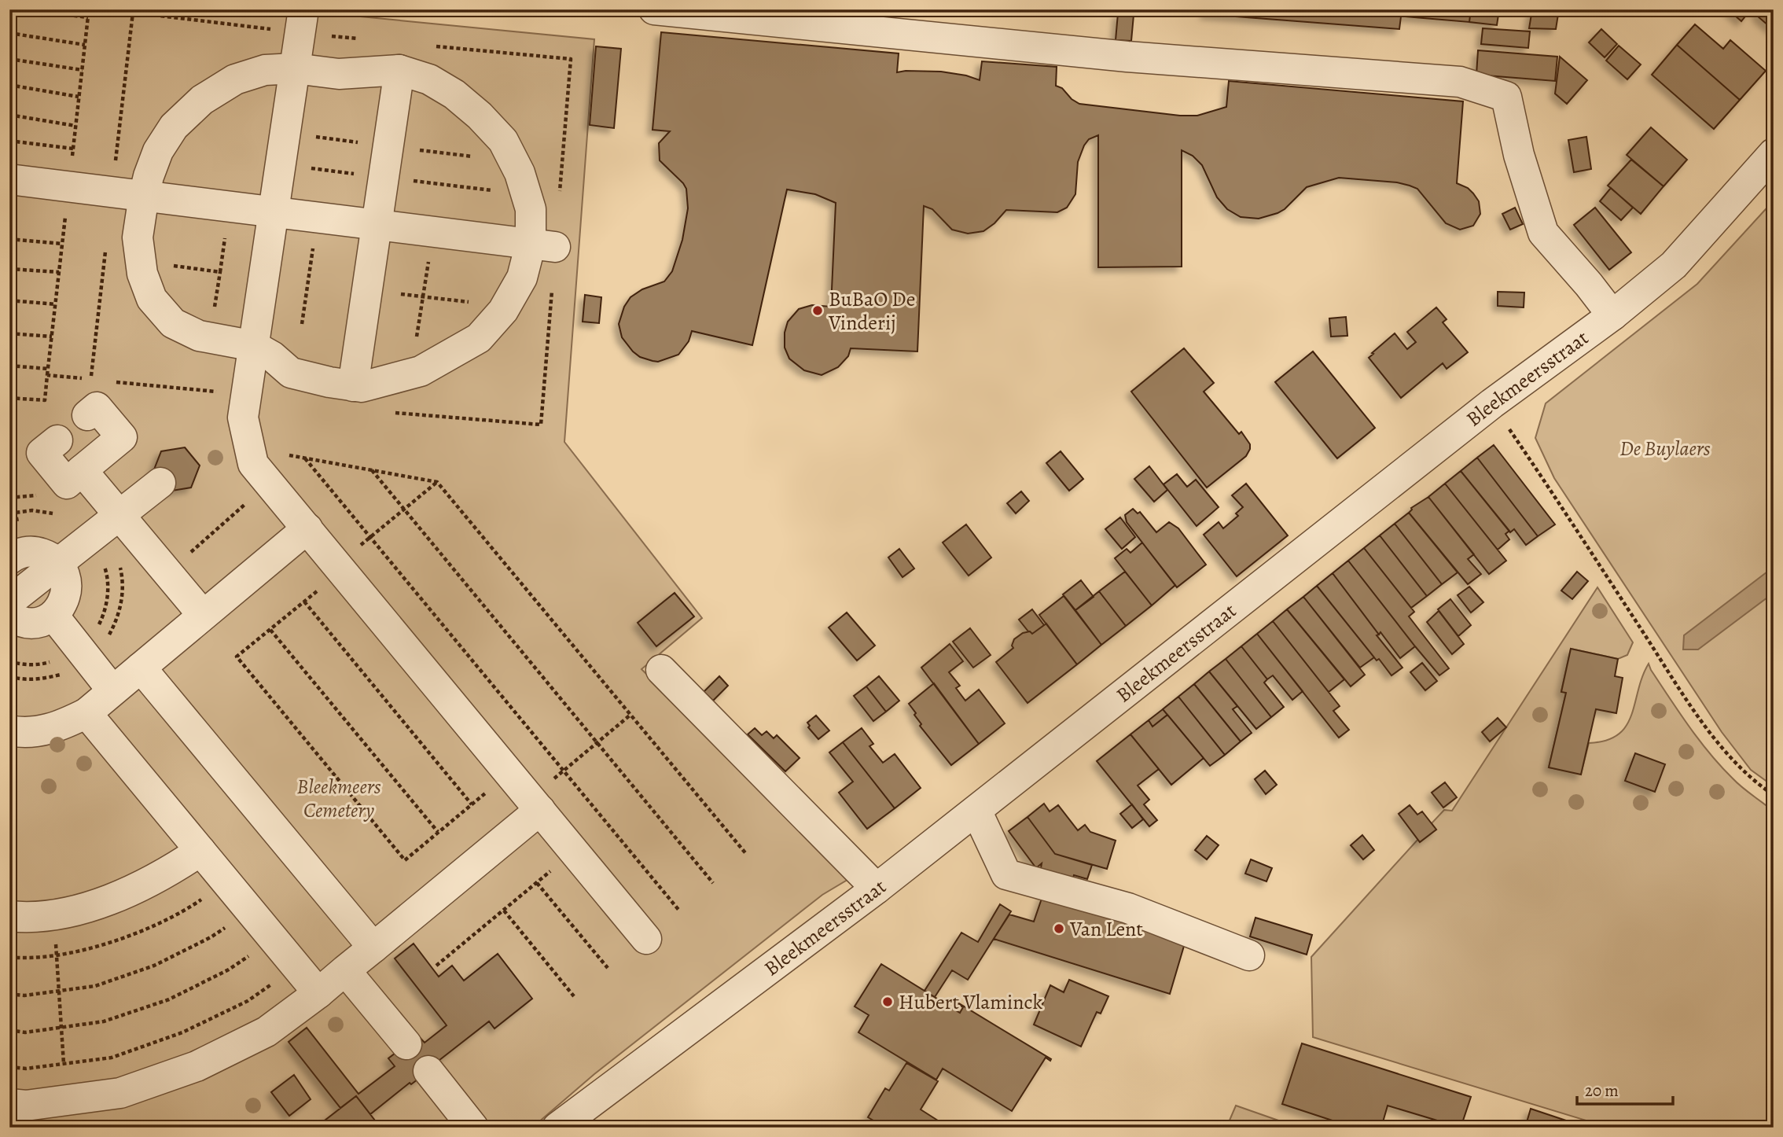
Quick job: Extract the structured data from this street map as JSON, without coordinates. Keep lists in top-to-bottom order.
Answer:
{
  "streets": {
    "street": ["Bleekmeersstraat"]
  },
  "parks": ["De Buylaers", "Bleekmeers Cemetery"],
  "places": ["BuBaO De Vinderij", "Van Lent", "Hubert Vlaminck"],
  "scale_bar": "20 m"
}
